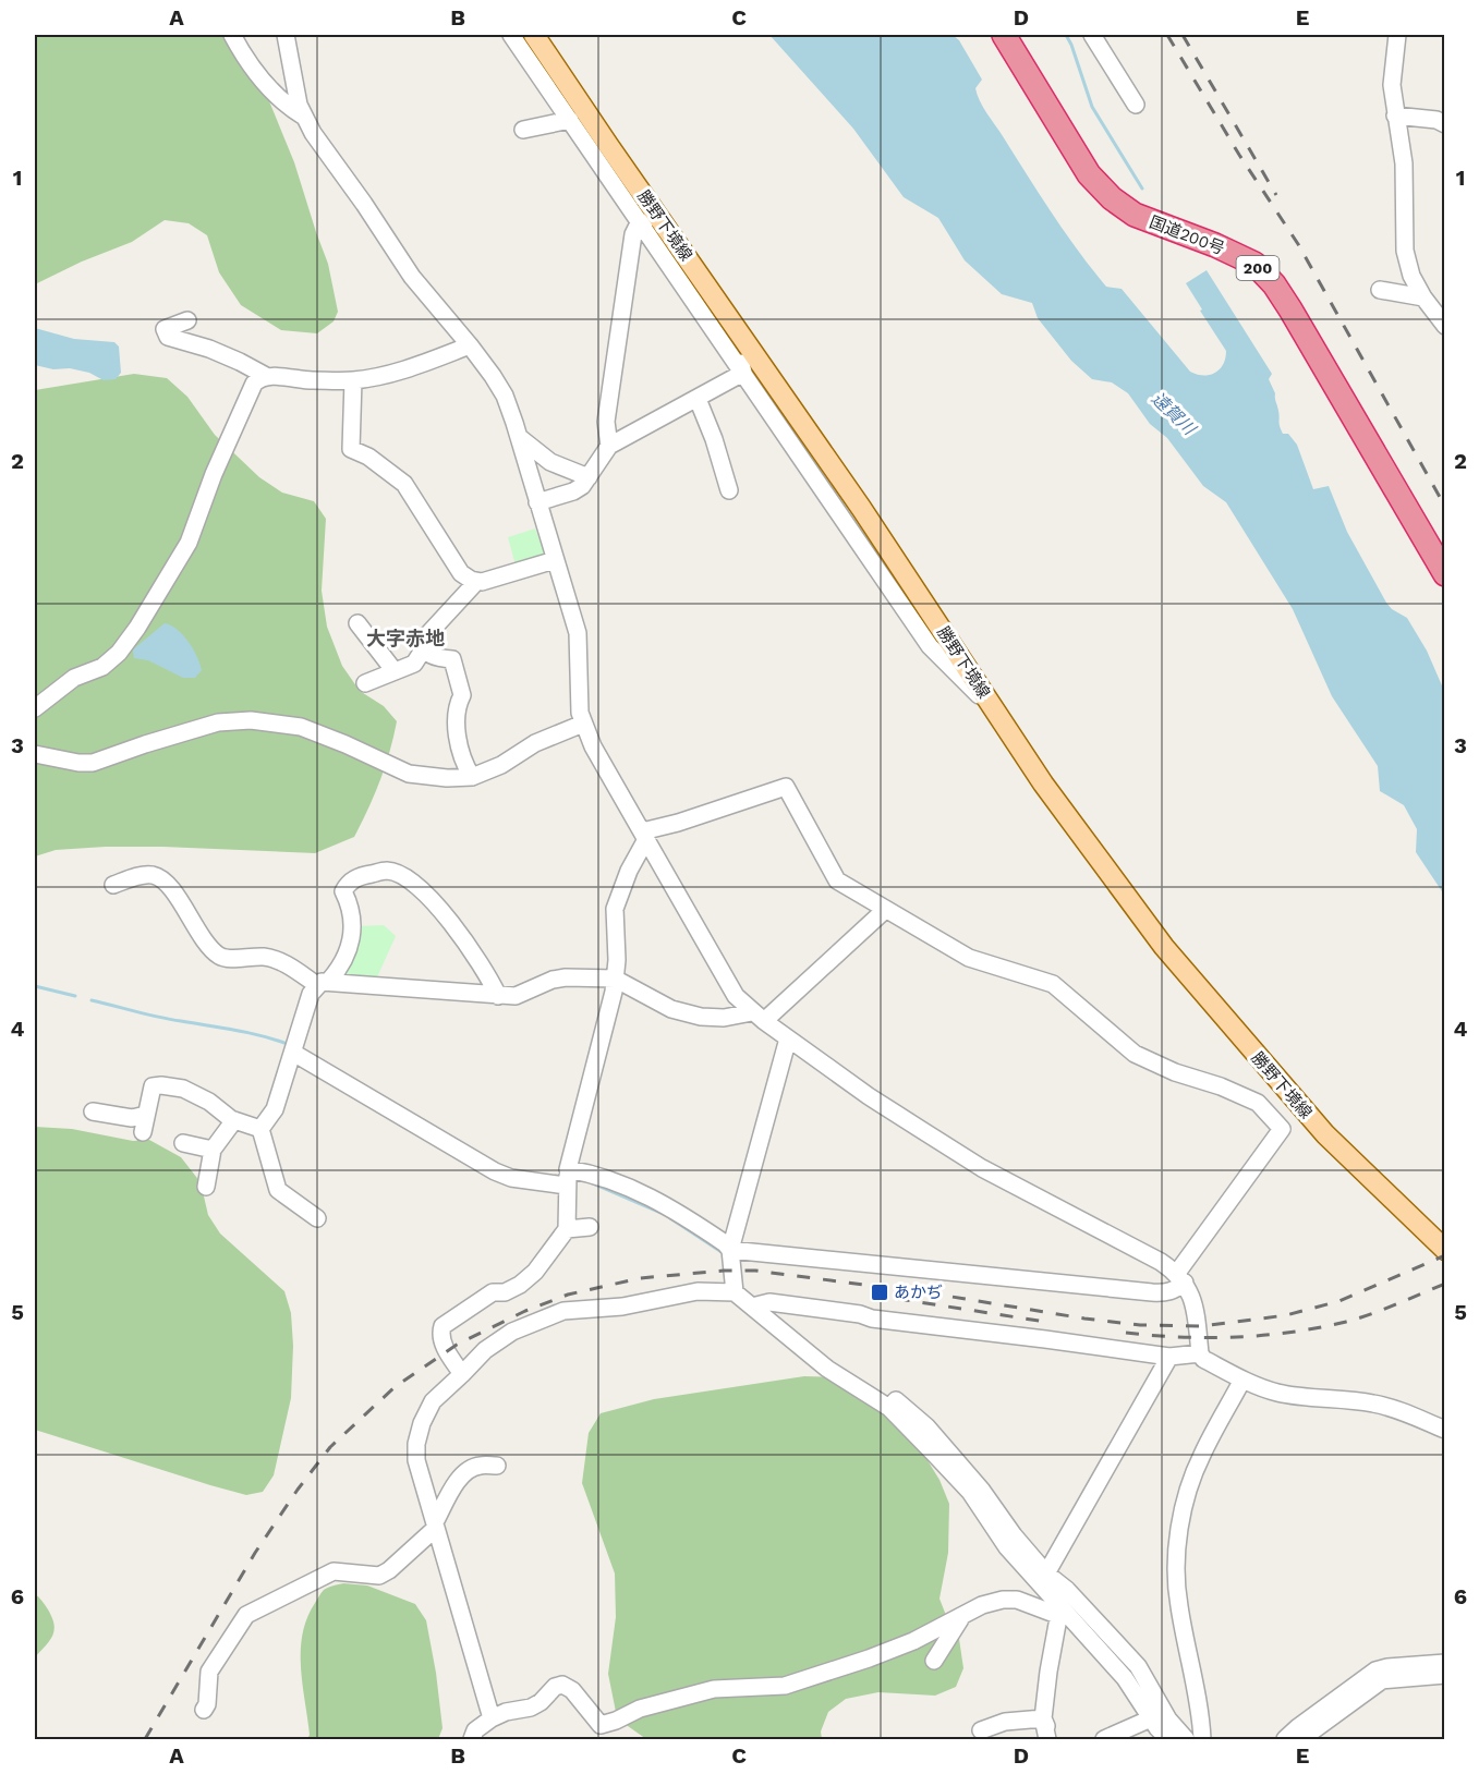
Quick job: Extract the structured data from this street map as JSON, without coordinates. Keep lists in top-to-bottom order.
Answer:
{
  "streets": {
    "highway": ["国道200号", "200"],
    "main road": ["勝野下境線"]
  },
  "districts": ["大字赤地"],
  "water": ["遠賀川"],
  "places": {
    "transit": ["あかぢ"]
  },
  "grid": {
    "columns": [
      "A",
      "B",
      "C",
      "D",
      "E"
    ],
    "rows": [
      "1",
      "2",
      "3",
      "4",
      "5",
      "6"
    ]
  }
}
